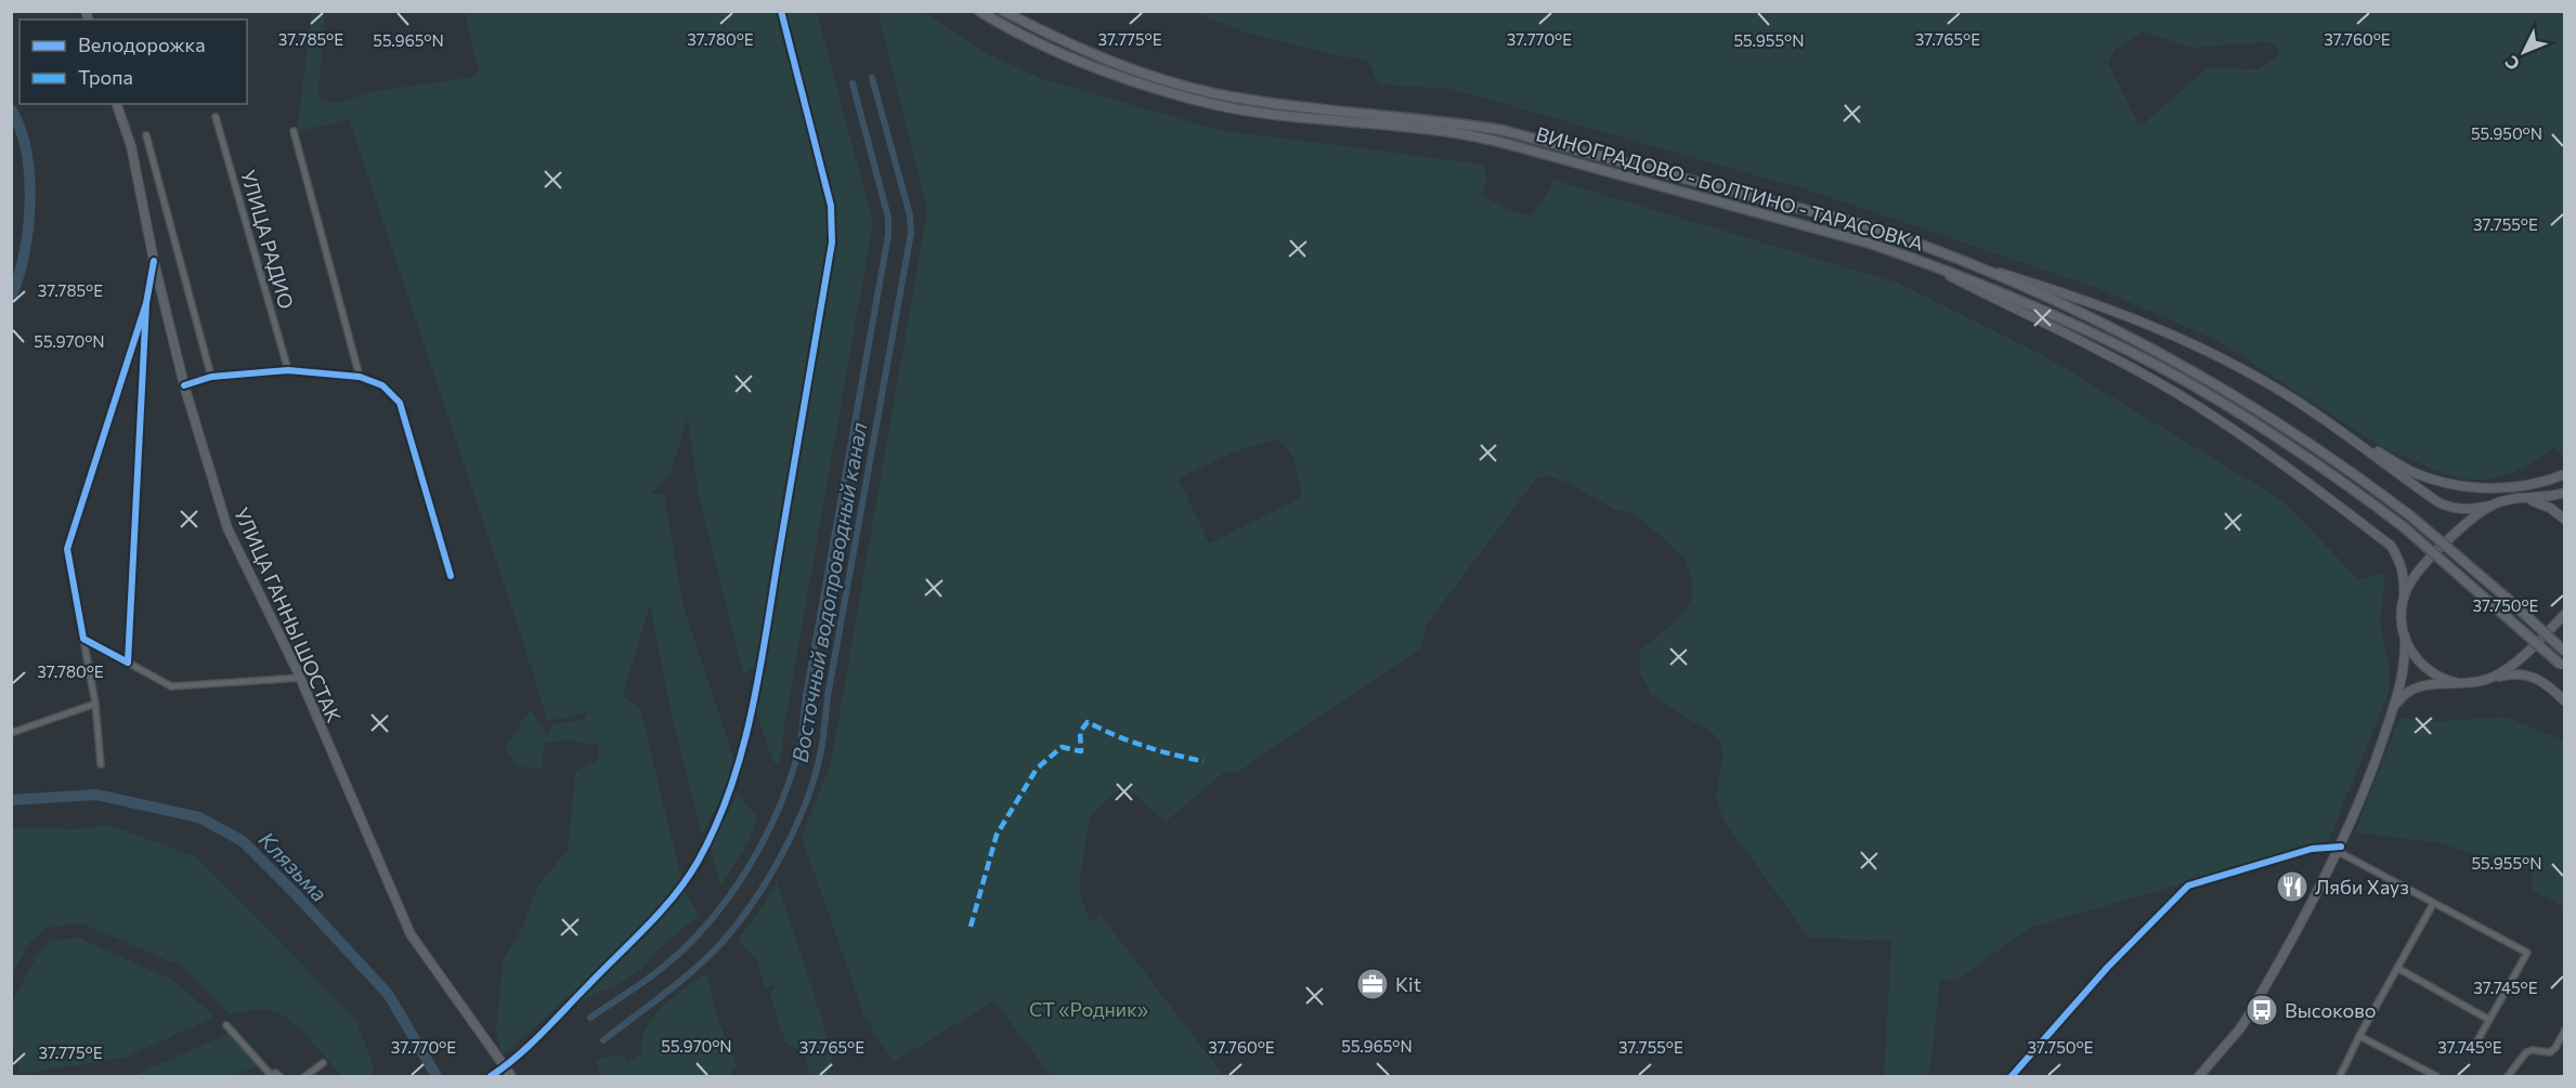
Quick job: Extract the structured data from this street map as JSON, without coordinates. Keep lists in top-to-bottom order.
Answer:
{
  "streets": {
    "main road": ["ВИНОГРАДОВО - БОЛТИНО - ТАРАСОВКА", "УЛИЦА ГАННЫ ШОСТАК"],
    "street": ["УЛИЦА РАДИО"]
  },
  "water": ["Восточный водопроводный канал", "Клязьма"],
  "parks": ["СТ «Родник»"],
  "places": {
    "restaurant": ["Ляби Хауз"],
    "office": ["Kit"],
    "bus stop": ["Высоково"]
  },
  "legend": ["Велодорожка", "Тропа"],
  "north": "bottom left",
  "coordinates": [
    "37.765°E",
    "37.785°E",
    "37.780°E",
    "37.775°E",
    "37.770°E",
    "37.760°E",
    "55.965°N",
    "55.955°N",
    "55.950°N",
    "37.755°E",
    "55.970°N",
    "37.750°E",
    "37.745°E"
  ]
}
